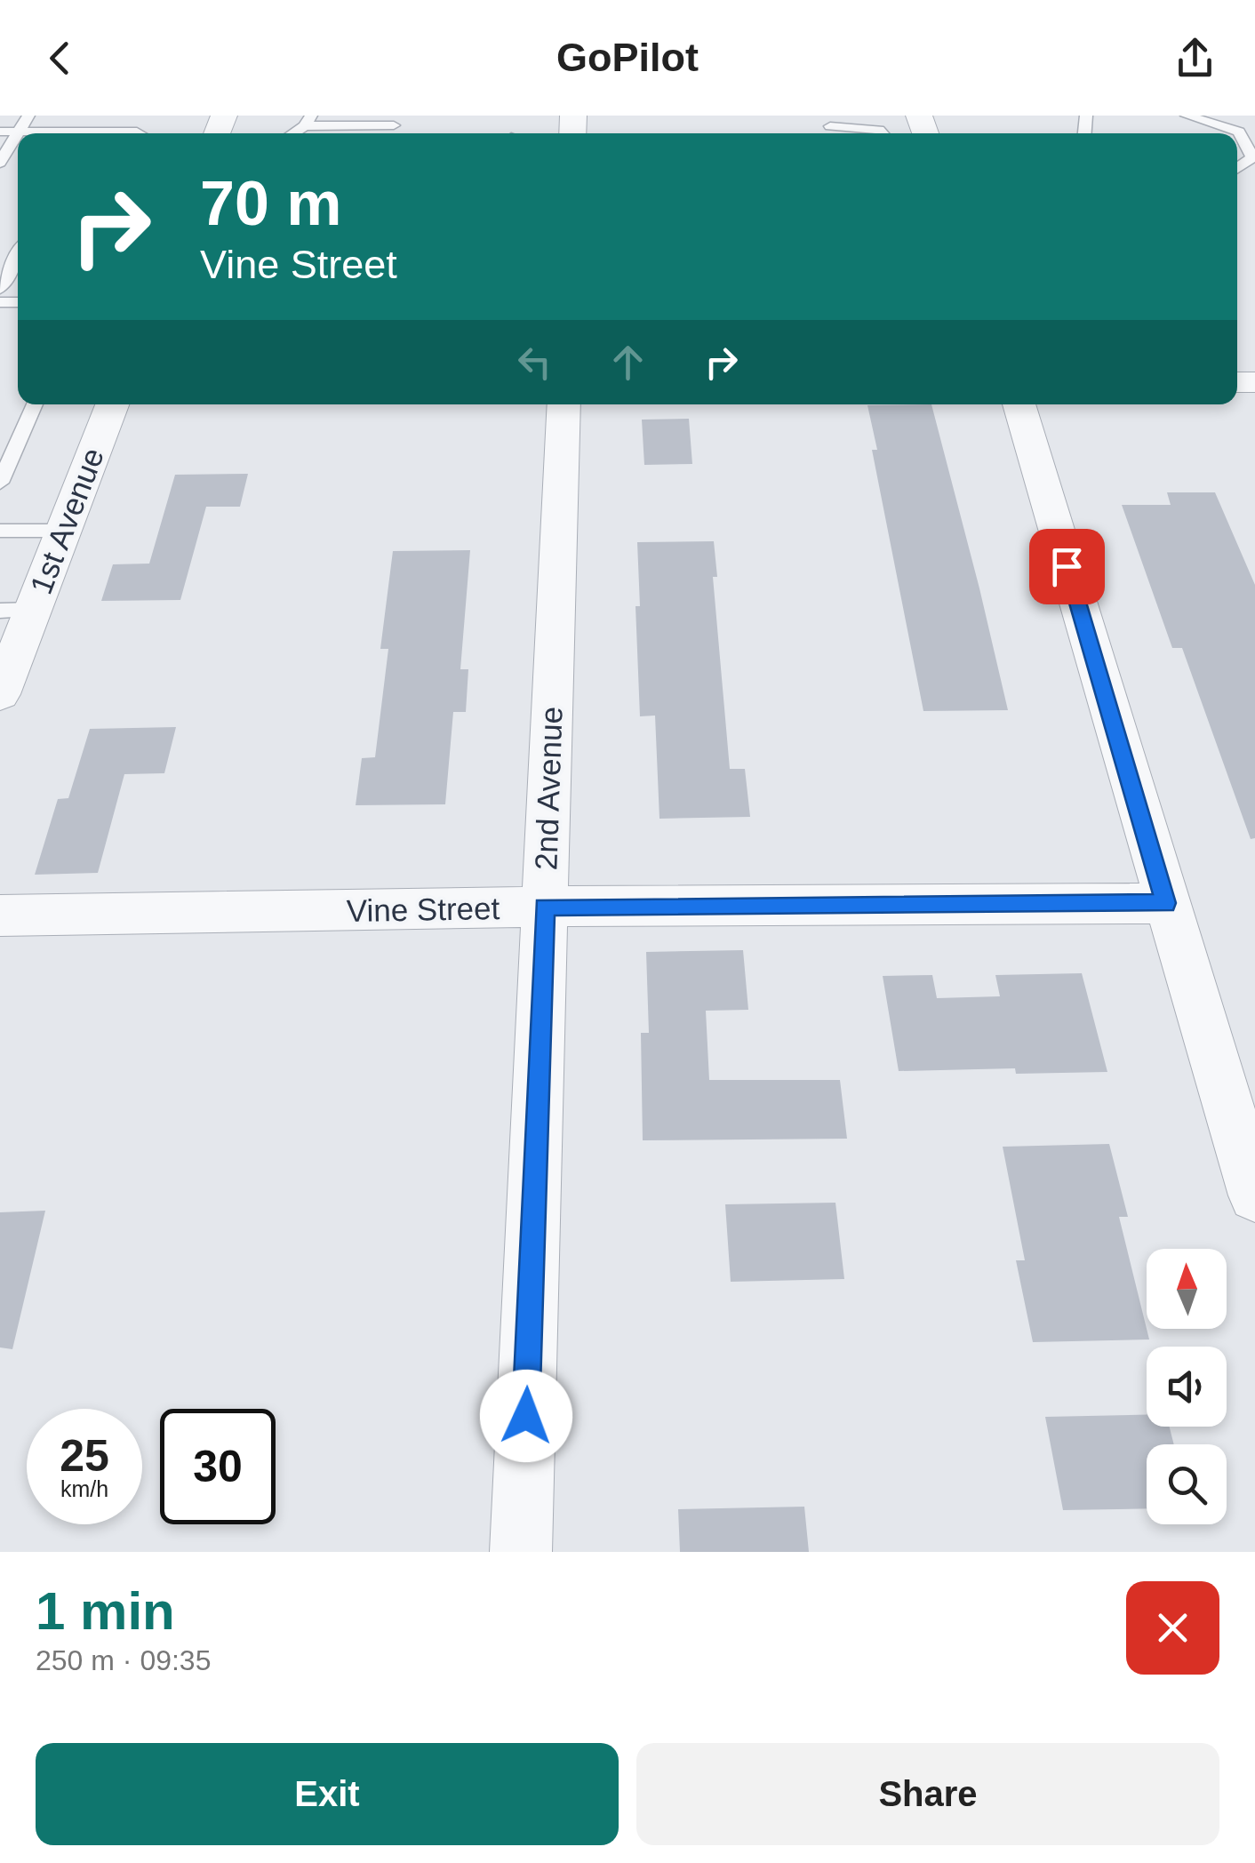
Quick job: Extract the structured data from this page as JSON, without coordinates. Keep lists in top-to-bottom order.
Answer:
{
  "streets": {
    "street": ["1st Avenue", "2nd Avenue", "Vine Street"]
  },
  "crossings": [
    ["2nd Avenue", "Vine Street"]
  ],
  "north": "top",
  "page": {
    "header": "GoPilot",
    "turn": ["70 m", "Vine Street"],
    "speed": "25 km/h",
    "limit": "30",
    "heading": ["1 min", "250 m · 09:35"],
    "buttons": ["Exit", "Share"]
  }
}
